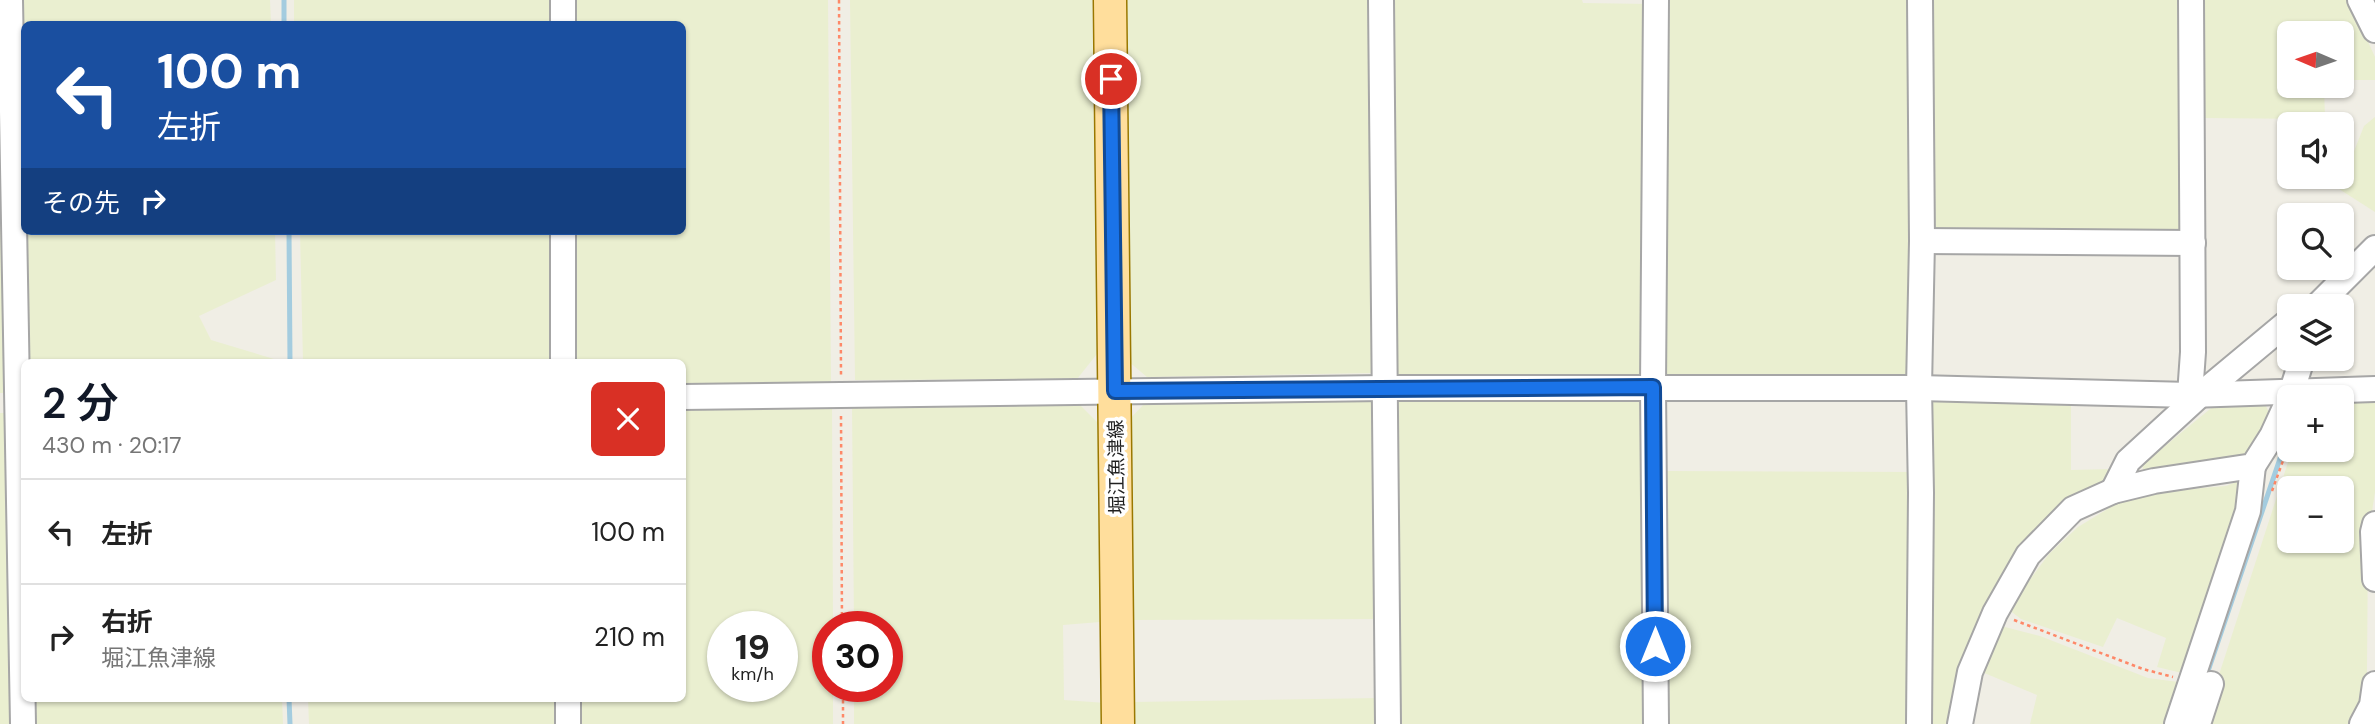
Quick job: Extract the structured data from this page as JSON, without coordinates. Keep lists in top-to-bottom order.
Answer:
{
  "streets": {
    "main road": ["堀江魚津線"]
  },
  "north": "left",
  "page": {
    "map_buttons": ["+", "−"],
    "turn": ["100 m", "左折"],
    "then": "その先",
    "heading": ["2 分", "430 m · 20:17"],
    "list": [
      {
        "name": "左折",
        "value": "100 m"
      },
      {
        "name": "右折",
        "note": "堀江魚津線",
        "value": "210 m"
      }
    ],
    "speed": "19 km/h",
    "limit": "30"
  }
}
